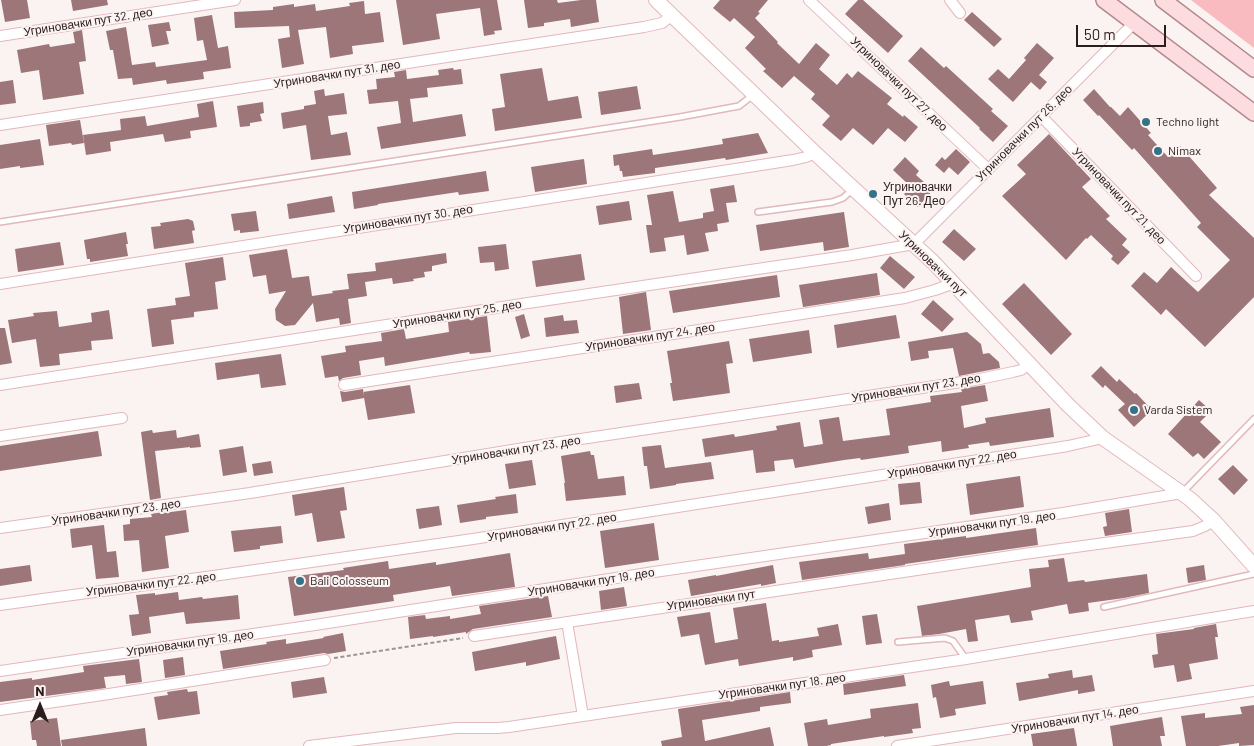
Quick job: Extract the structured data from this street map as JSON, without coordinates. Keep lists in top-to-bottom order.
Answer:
{
  "streets": {
    "street": [
      "Угриновачки пут 32. део",
      "Угриновачки пут 31. део",
      "Угриновачки пут 27. део",
      "Угриновачки пут 26. део",
      "Угриновачки пут 21. део",
      "Угриновачки пут 30. део",
      "Угриновачки пут",
      "Угриновачки пут 25. део",
      "Угриновачки пут 24. део",
      "Угриновачки пут 23. део",
      "Угриновачки пут 22. део",
      "Угриновачки пут 19. део",
      "Угриновачки пут 18. део",
      "Угриновачки пут 14. део"
    ]
  },
  "crossings": [
    ["Угриновачки пут 31. део", "Угриновачки пут"],
    ["Угриновачки пут 27. део", "Угриновачки пут 26. део"],
    ["Угриновачки пут 26. део", "Угриновачки пут 21. део"],
    ["Угриновачки пут 26. део", "Угриновачки пут"],
    ["Угриновачки пут 26. део", "Угриновачки пут 25. део"],
    ["Угриновачки пут 30. део", "Угриновачки пут"],
    ["Угриновачки пут", "Угриновачки пут 25. део"],
    ["Угриновачки пут", "Угриновачки пут 24. део"],
    ["Угриновачки пут", "Угриновачки пут 23. део"],
    ["Угриновачки пут", "Угриновачки пут 22. део"],
    ["Угриновачки пут", "Угриновачки пут 19. део"]
  ],
  "places": [
    "Techno light",
    "Nimax",
    "Угриновачки Пут 26. Део",
    "Varda Sistem",
    "Bali Colosseum"
  ],
  "scale_bar": "50 m",
  "north": "top"
}
